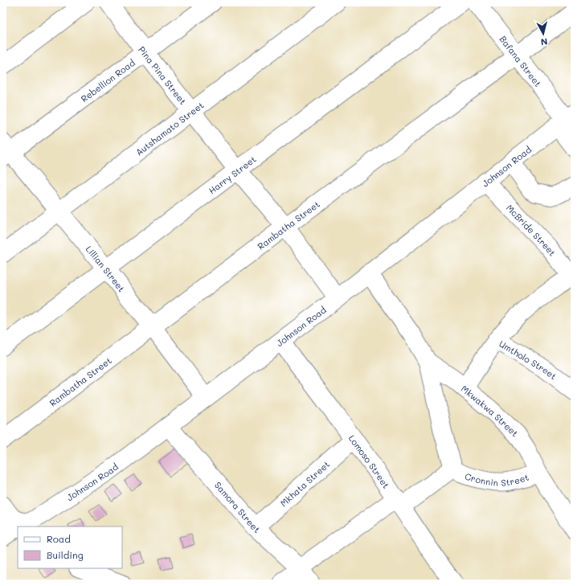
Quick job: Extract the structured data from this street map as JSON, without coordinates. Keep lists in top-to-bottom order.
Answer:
{
  "streets": {
    "street": [
      "Bafana Street",
      "Pina Pina Street",
      "Rebellion Road",
      "Autshamato Street",
      "Johnson Road",
      "Harry Street",
      "Rambatha Street",
      "McBride Street",
      "Lillian Street",
      "Umtholo Street",
      "Mkwakwa Street",
      "Lomoso Street",
      "Cronnin Street",
      "Mkhata Street",
      "Samora Street"
    ]
  },
  "crossings": [
    ["Bafana Street", "Johnson Road"],
    ["Bafana Street", "Rambatha Street"],
    ["Pina Pina Street", "Rebellion Road"],
    ["Pina Pina Street", "Autshamato Street"],
    ["Pina Pina Street", "Johnson Road"],
    ["Pina Pina Street", "Harry Street"],
    ["Pina Pina Street", "Rambatha Street"],
    ["Rebellion Road", "Lillian Street"],
    ["Autshamato Street", "Lillian Street"],
    ["Johnson Road", "McBride Street"],
    ["Johnson Road", "Lillian Street"],
    ["Johnson Road", "Mkwakwa Street"],
    ["Johnson Road", "Lomoso Street"],
    ["Johnson Road", "Samora Street"],
    ["Harry Street", "Lillian Street"],
    ["Rambatha Street", "Lillian Street"],
    ["Mkwakwa Street", "Cronnin Street"],
    ["Lomoso Street", "Cronnin Street"],
    ["Lomoso Street", "Mkhata Street"],
    ["Cronnin Street", "Samora Street"],
    ["Mkhata Street", "Samora Street"]
  ],
  "legend": ["Road", "Building"],
  "north": "bottom"
}
